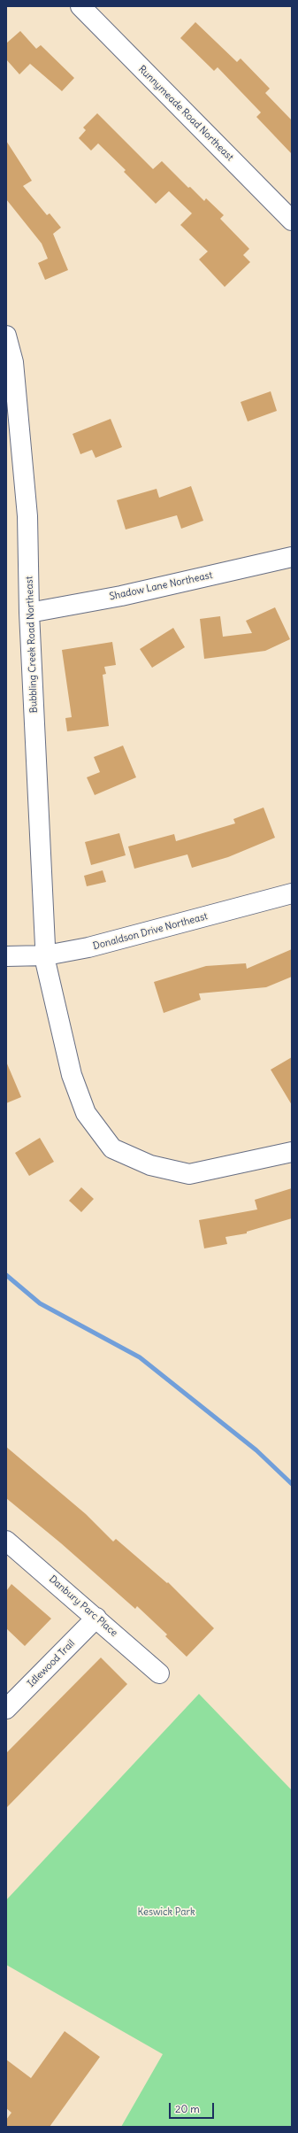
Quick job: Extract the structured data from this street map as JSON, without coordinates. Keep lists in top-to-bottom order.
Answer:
{
  "streets": {
    "street": [
      "Runnymeade Road Northeast",
      "Shadow Lane Northeast",
      "Bubbling Creek Road Northeast",
      "Donaldson Drive Northeast",
      "Danbury Parc Place",
      "Idlewood Trail"
    ]
  },
  "crossings": [
    ["Shadow Lane Northeast", "Bubbling Creek Road Northeast"],
    ["Bubbling Creek Road Northeast", "Donaldson Drive Northeast"],
    ["Danbury Parc Place", "Idlewood Trail"]
  ],
  "parks": ["Keswick Park"],
  "scale_bar": "20 m"
}
